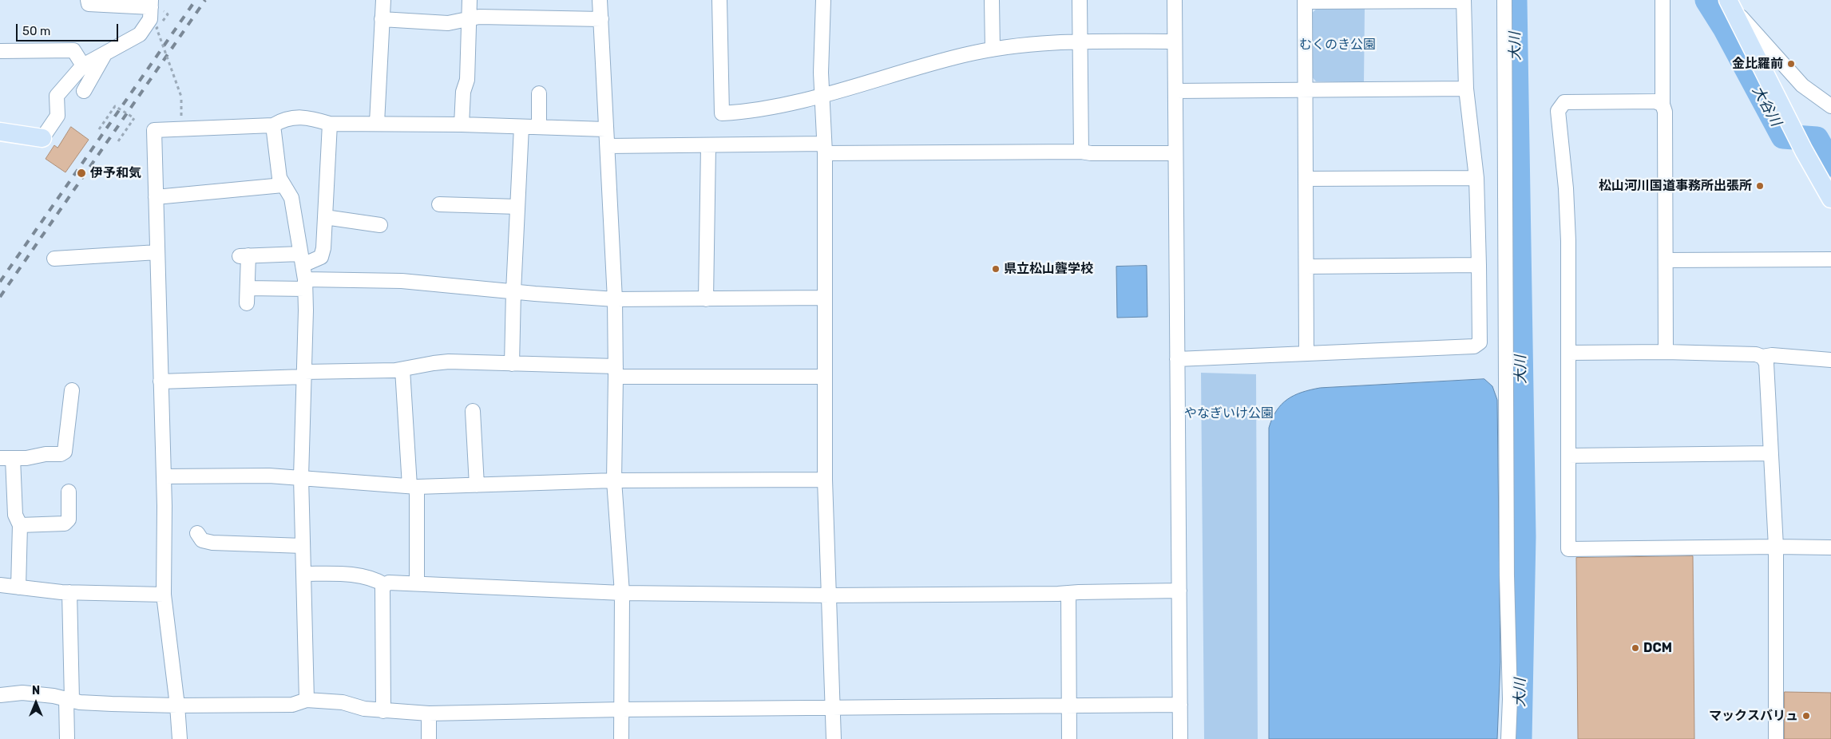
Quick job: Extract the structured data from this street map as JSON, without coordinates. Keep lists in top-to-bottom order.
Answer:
{
  "water": ["大川", "大谷川"],
  "parks": ["むくのき公園", "やなぎいけ公園"],
  "places": [
    "金比羅前",
    "伊予和気",
    "松山河川国道事務所出張所",
    "県立松山聾学校",
    "DCM",
    "マックスバリュ"
  ],
  "scale_bar": "50 m",
  "north": "top"
}
